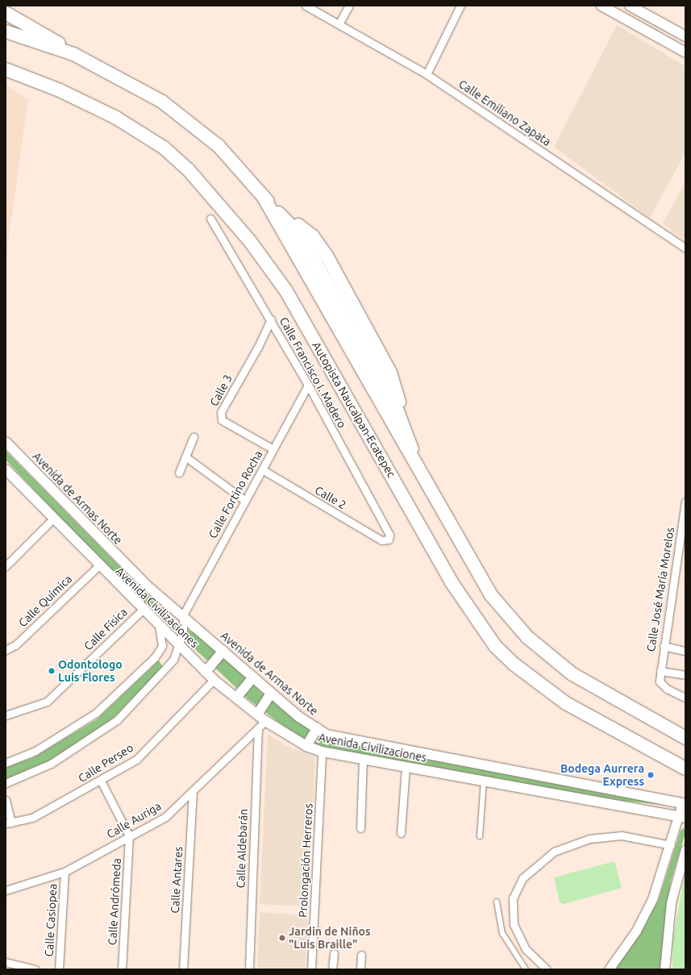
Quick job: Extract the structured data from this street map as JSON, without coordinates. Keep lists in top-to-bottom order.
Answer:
{
  "streets": {
    "highway": ["Autopista Naucalpan-Ecatepec"],
    "main road": ["Avenida de Armas Norte", "Avenida Civilizaciones"],
    "street": [
      "Calle Emiliano Zapata",
      "Calle Francisco I. Madero",
      "Calle 3",
      "Calle Fortino Rocha",
      "Calle 2",
      "Calle José María Morelos",
      "Calle Química",
      "Calle Física",
      "Calle Perseo",
      "Calle Auriga",
      "Calle Aldebarán",
      "Prolongación Herreros",
      "Calle Antares",
      "Calle Andrómeda",
      "Calle Casiopea"
    ]
  },
  "crossings": [
    ["Calle Francisco I. Madero", "Calle 3"],
    ["Calle Francisco I. Madero", "Calle Fortino Rocha"],
    ["Calle Francisco I. Madero", "Calle 2"],
    ["Calle 3", "Calle Fortino Rocha"],
    ["Calle Fortino Rocha", "Calle 2"],
    ["Calle Fortino Rocha", "Avenida de Armas Norte"],
    ["Calle Química", "Avenida Civilizaciones"],
    ["Avenida Civilizaciones", "Calle Física"],
    ["Avenida Civilizaciones", "Calle Perseo"],
    ["Avenida Civilizaciones", "Calle Auriga"],
    ["Avenida Civilizaciones", "Prolongación Herreros"],
    ["Calle Auriga", "Calle Aldebarán"],
    ["Calle Auriga", "Calle Antares"],
    ["Calle Auriga", "Calle Andrómeda"],
    ["Calle Auriga", "Calle Casiopea"]
  ],
  "places": ["Odontologo Luis Flores", "Bodega Aurrera Express", "Jardin de Niños \"Luis Braille\""]
}
